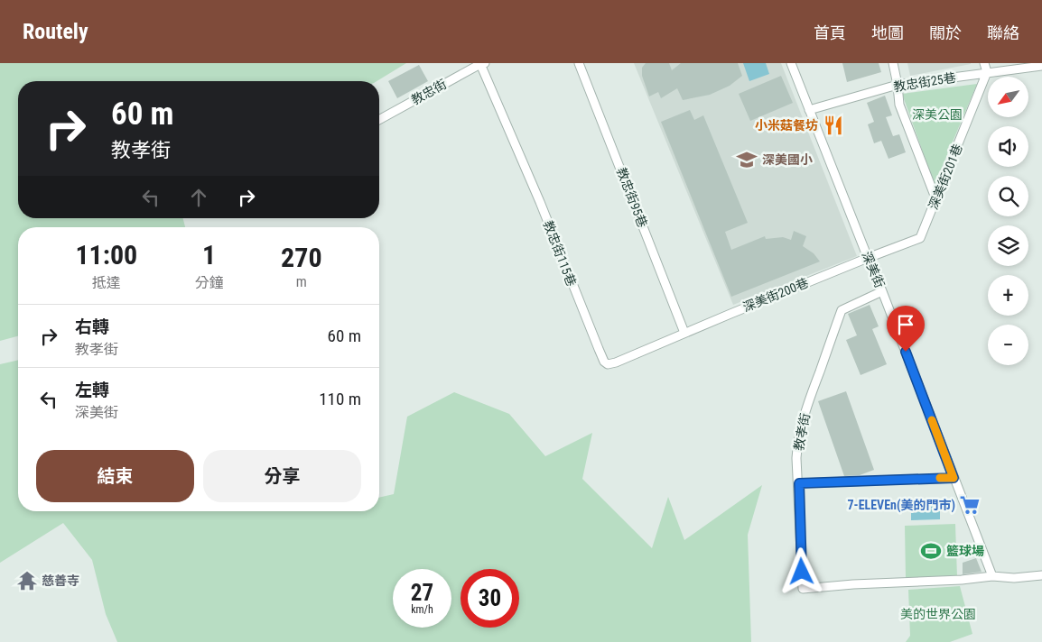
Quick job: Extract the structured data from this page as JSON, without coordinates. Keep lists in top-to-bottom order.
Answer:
{
  "streets": {
    "street": [
      "教忠街25巷",
      "教忠街",
      "深美街201巷",
      "教忠街95巷",
      "教忠街115巷",
      "深美街",
      "深美街200巷",
      "教孝街"
    ]
  },
  "crossings": [
    ["教忠街25巷", "深美街201巷"],
    ["教忠街25巷", "深美街"],
    ["教忠街", "教忠街115巷"],
    ["深美街201巷", "深美街"],
    ["深美街201巷", "深美街200巷"],
    ["教忠街95巷", "教忠街115巷"],
    ["教忠街95巷", "深美街200巷"],
    ["教忠街115巷", "深美街200巷"],
    ["深美街", "深美街200巷"],
    ["深美街", "教孝街"]
  ],
  "parks": ["深美公園", "美的世界公園"],
  "places": {
    "restaurant": ["小米菇餐坊"],
    "school or university": ["深美國小"],
    "supermarket": ["7-ELEVEn(美的門市)"],
    "sports": ["籃球場"],
    "temple": ["慈善寺"]
  },
  "north": "bottom left",
  "page": {
    "header": "Routely",
    "nav": [
      "首頁",
      "地圖",
      "關於",
      "聯絡"
    ],
    "map_buttons": ["+", "−"],
    "turn": ["60 m", "教孝街"],
    "eta": [
      "11:00",
      "抵達",
      "1",
      "分鐘",
      "270",
      "m"
    ],
    "list": [
      {
        "name": "右轉",
        "note": "教孝街",
        "value": "60 m"
      },
      {
        "name": "左轉",
        "note": "深美街",
        "value": "110 m"
      }
    ],
    "buttons": ["結束", "分享"],
    "speed": "27 km/h",
    "limit": "30"
  }
}
